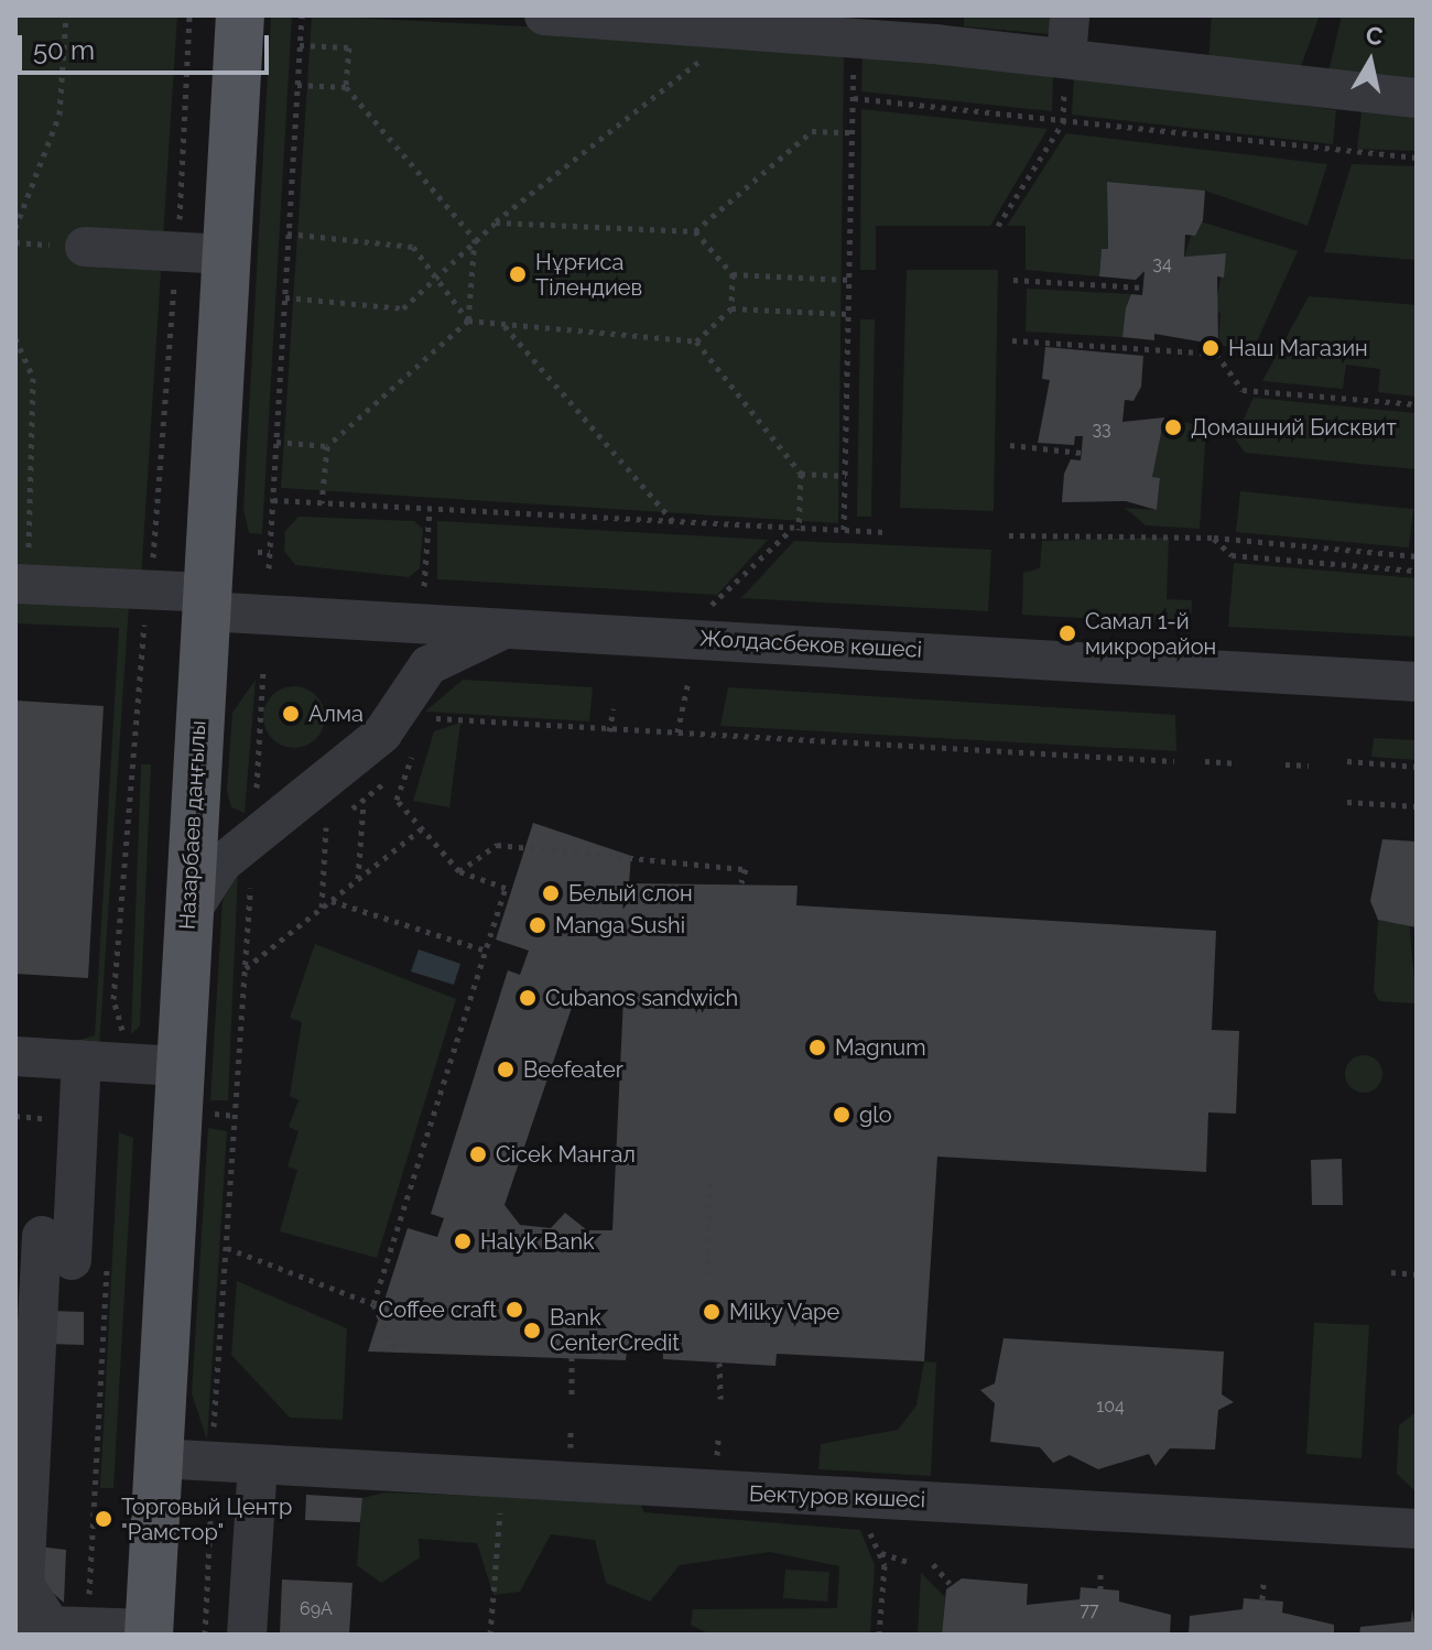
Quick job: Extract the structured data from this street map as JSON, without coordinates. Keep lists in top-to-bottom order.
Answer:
{
  "streets": {
    "main road": ["Назарбаев даңғылы"],
    "street": ["Жолдасбеков көшесі", "Бектуров көшесі"]
  },
  "crossings": [
    ["Жолдасбеков көшесі", "Назарбаев даңғылы"],
    ["Назарбаев даңғылы", "Бектуров көшесі"]
  ],
  "places": [
    "Нұрғиса Тілендиев",
    "Наш Магазин",
    "Домашний Бисквит",
    "Самал 1-й микрорайон",
    "Алма",
    "Белый слон",
    "Manga Sushi",
    "Cubanos sandwich",
    "Magnum",
    "Beefeater",
    "glo",
    "Cicek Мангал",
    "Halyk Bank",
    "Coffee craft",
    "Milky Vape",
    "Bank CenterCredit",
    "Торговый Центр \"Рамстор\""
  ],
  "house_numbers": [
    "34",
    "33",
    "104",
    "69А",
    "77"
  ],
  "scale_bar": "50 m",
  "north": "top"
}
